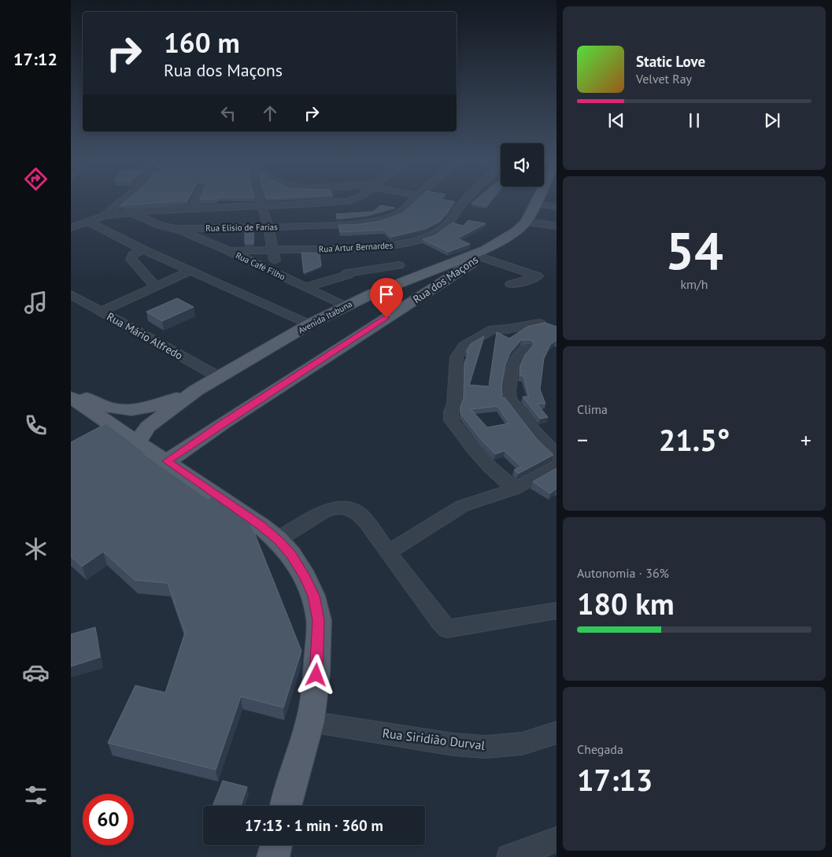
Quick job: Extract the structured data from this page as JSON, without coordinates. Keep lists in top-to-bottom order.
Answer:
{
  "streets": {
    "main road": ["Rua dos Maçons", "Avenida Itabuna"],
    "street": [
      "Rua Elisio de Farias",
      "Rua Artur Bernardes",
      "Rua Café Filho",
      "Rua Mário Alfredo",
      "Rua Siridião Durval"
    ]
  },
  "crossings": [
    ["Rua Elisio de Farias", "Rua Café Filho"],
    ["Rua Artur Bernardes", "Rua Café Filho"],
    ["Rua Café Filho", "Avenida Itabuna"],
    ["Rua dos Maçons", "Avenida Itabuna"],
    ["Avenida Itabuna", "Rua Mário Alfredo"]
  ],
  "page": {
    "tabs": "17:12",
    "turn": ["160 m", "Rua dos Maçons"],
    "song": ["Static Love", "Velvet Ray"],
    "tile": [
      ["54", "km/h"],
      "Clima",
      ["Autonomia · 36%", "180 km"],
      ["Chegada", "17:13"]
    ],
    "heat": ["−", "21.5°", "+"],
    "limit": "60",
    "trip": "17:13 · 1 min · 360 m"
  }
}
